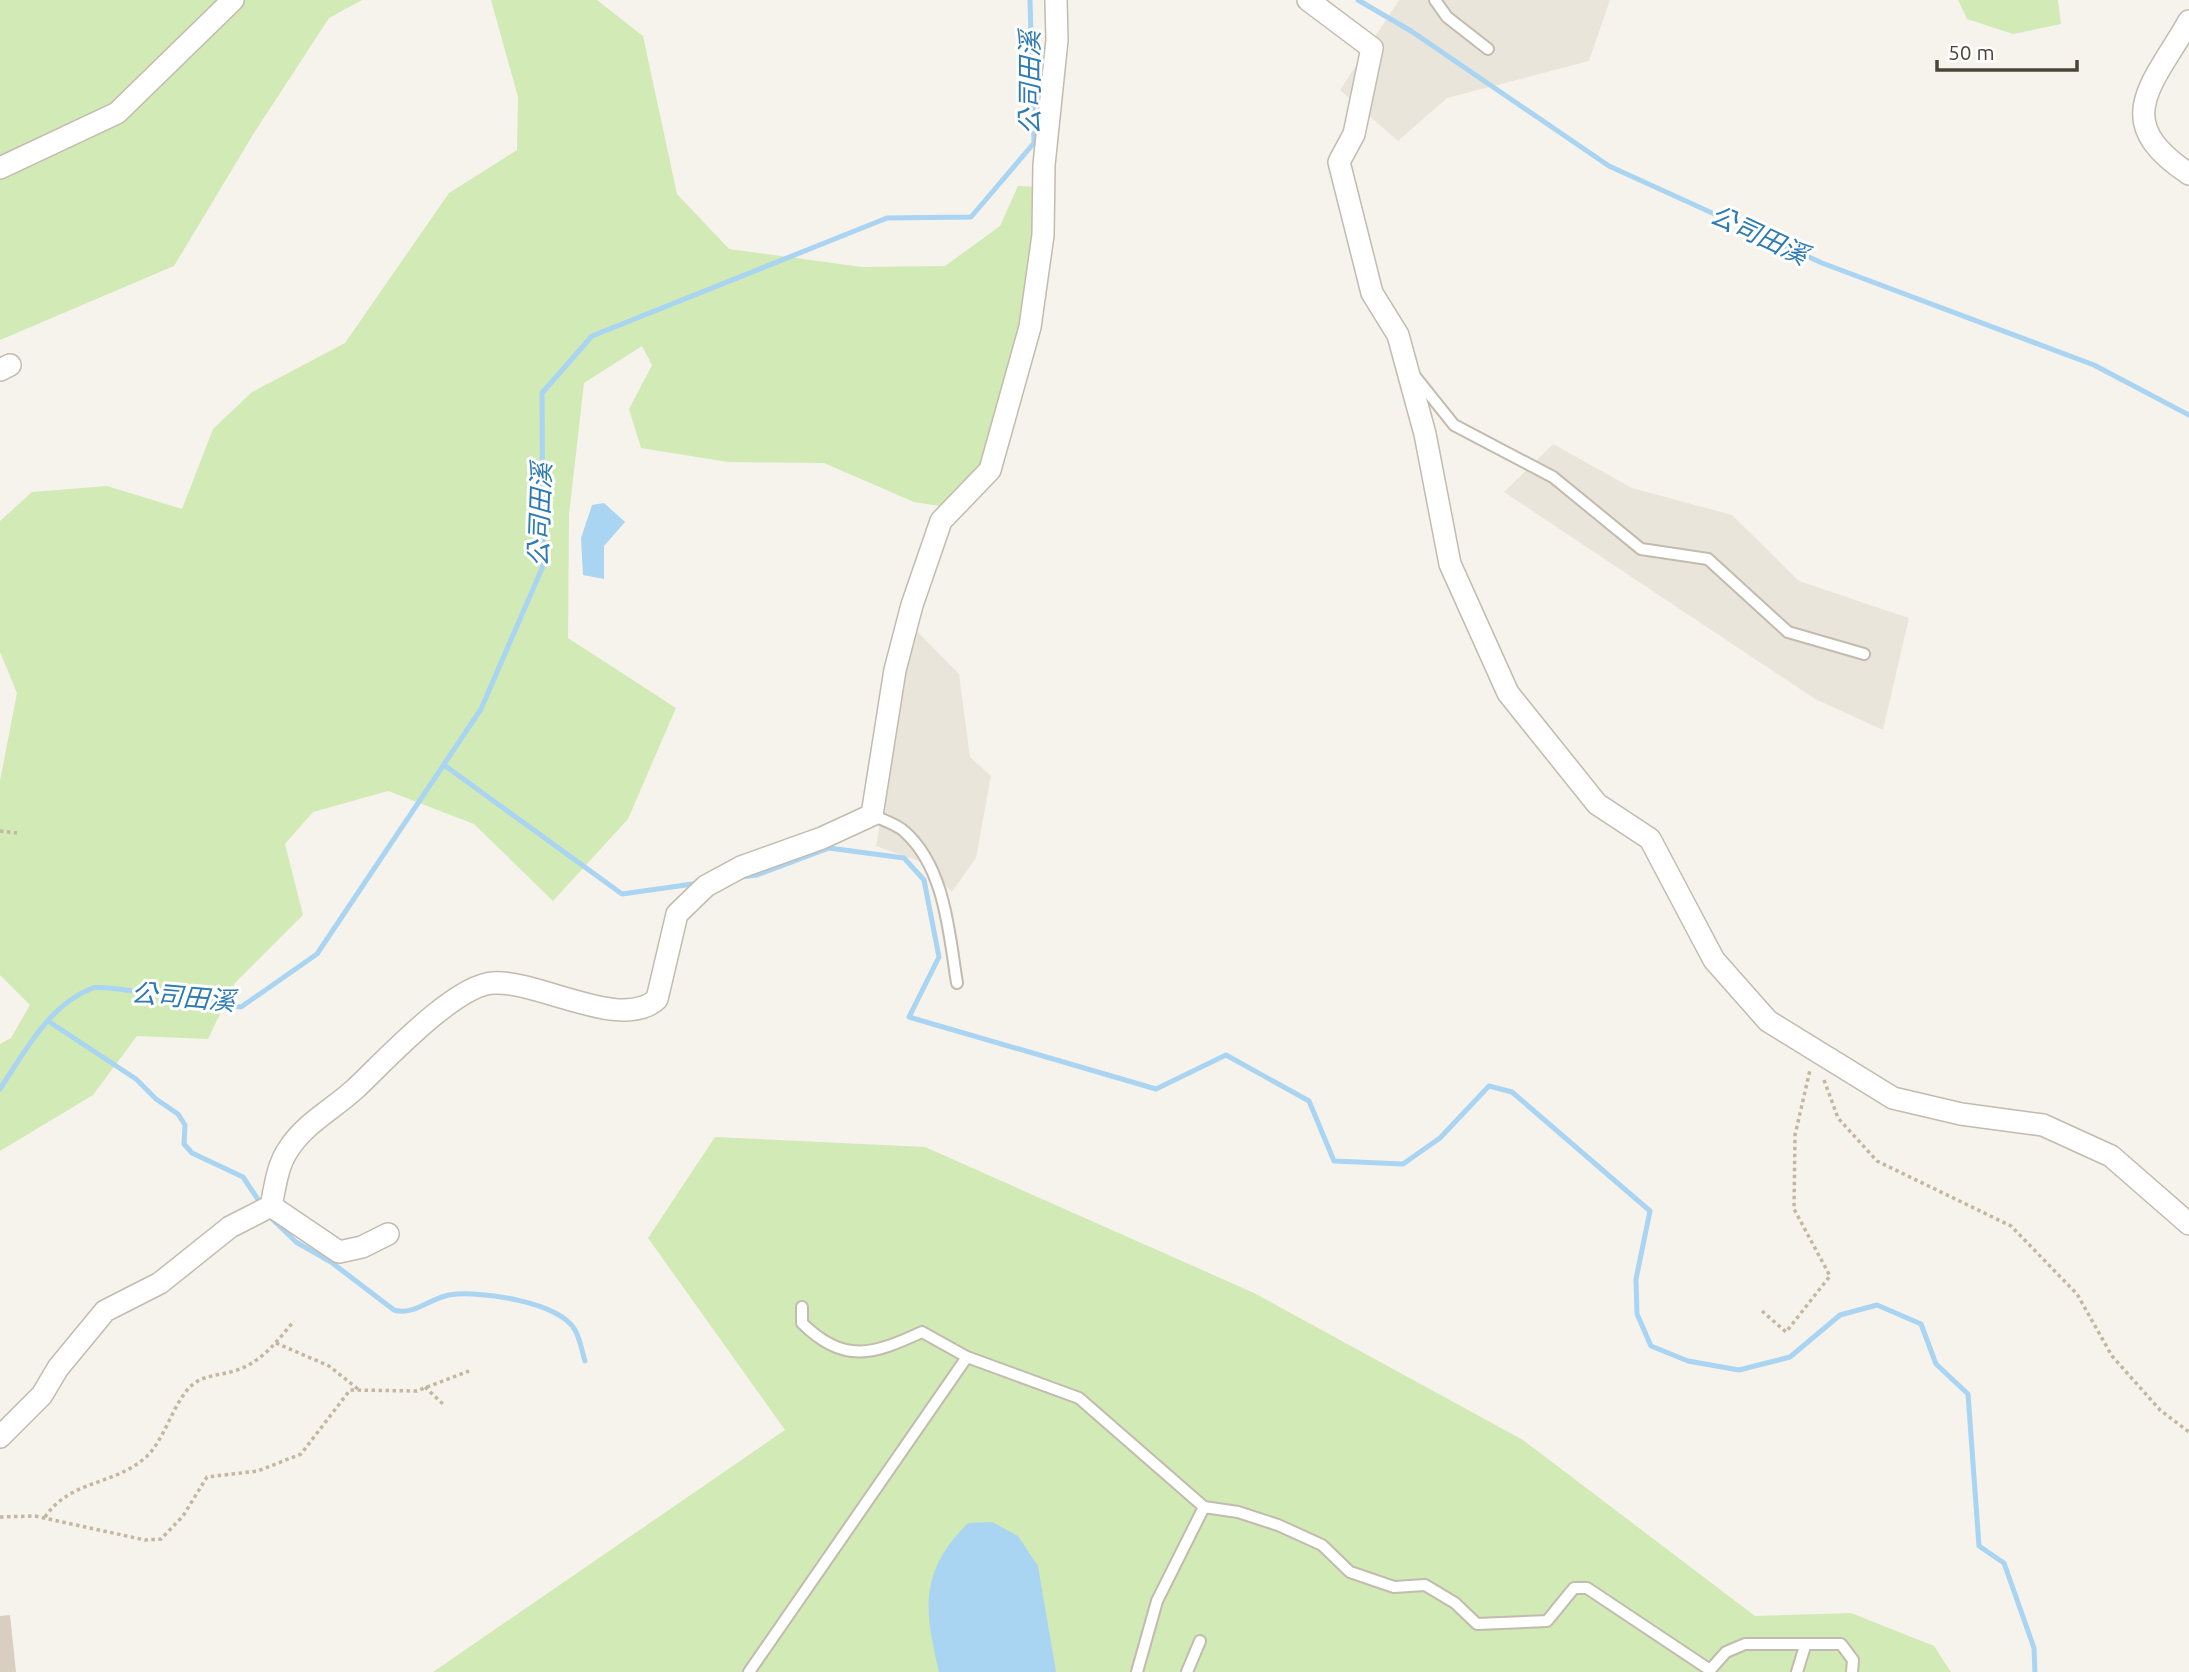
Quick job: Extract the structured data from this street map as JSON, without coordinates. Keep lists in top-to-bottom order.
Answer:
{
  "water": ["公司田溪"],
  "scale_bar": "50 m"
}
